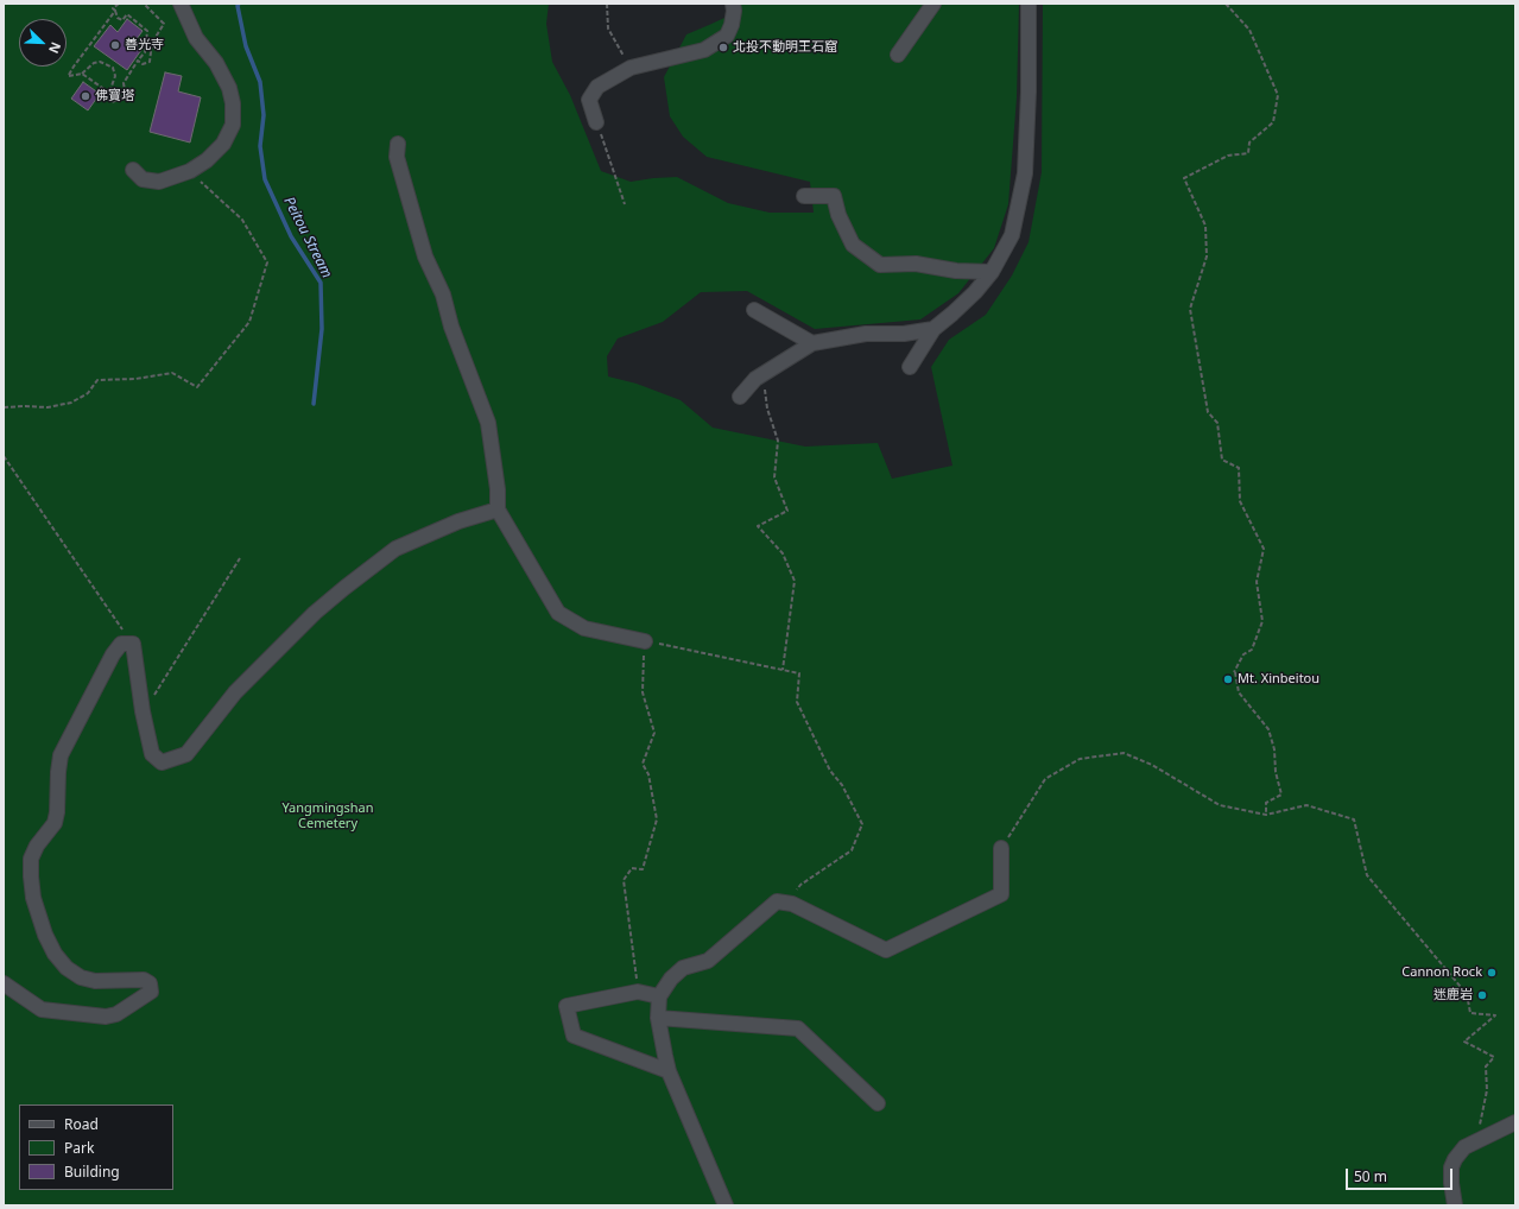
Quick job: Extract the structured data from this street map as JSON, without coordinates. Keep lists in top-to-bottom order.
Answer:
{
  "water": ["Peitou Stream"],
  "parks": ["Yangmingshan Cemetery"],
  "places": [
    "善光寺",
    "北投不動明王石窟",
    "佛寶塔",
    "Mt. Xinbeitou",
    "Cannon Rock",
    "迷鹿岩"
  ],
  "legend": ["Road", "Park", "Building"],
  "scale_bar": "50 m",
  "north": "bottom right"
}
